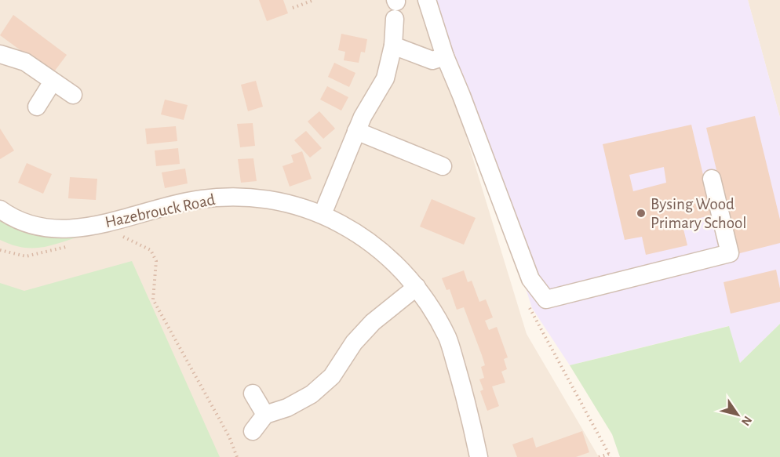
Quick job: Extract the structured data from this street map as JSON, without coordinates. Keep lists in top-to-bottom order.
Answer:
{
  "streets": {
    "street": ["Hazebrouck Road"]
  },
  "places": ["Bysing Wood Primary School"],
  "north": "bottom right"
}
